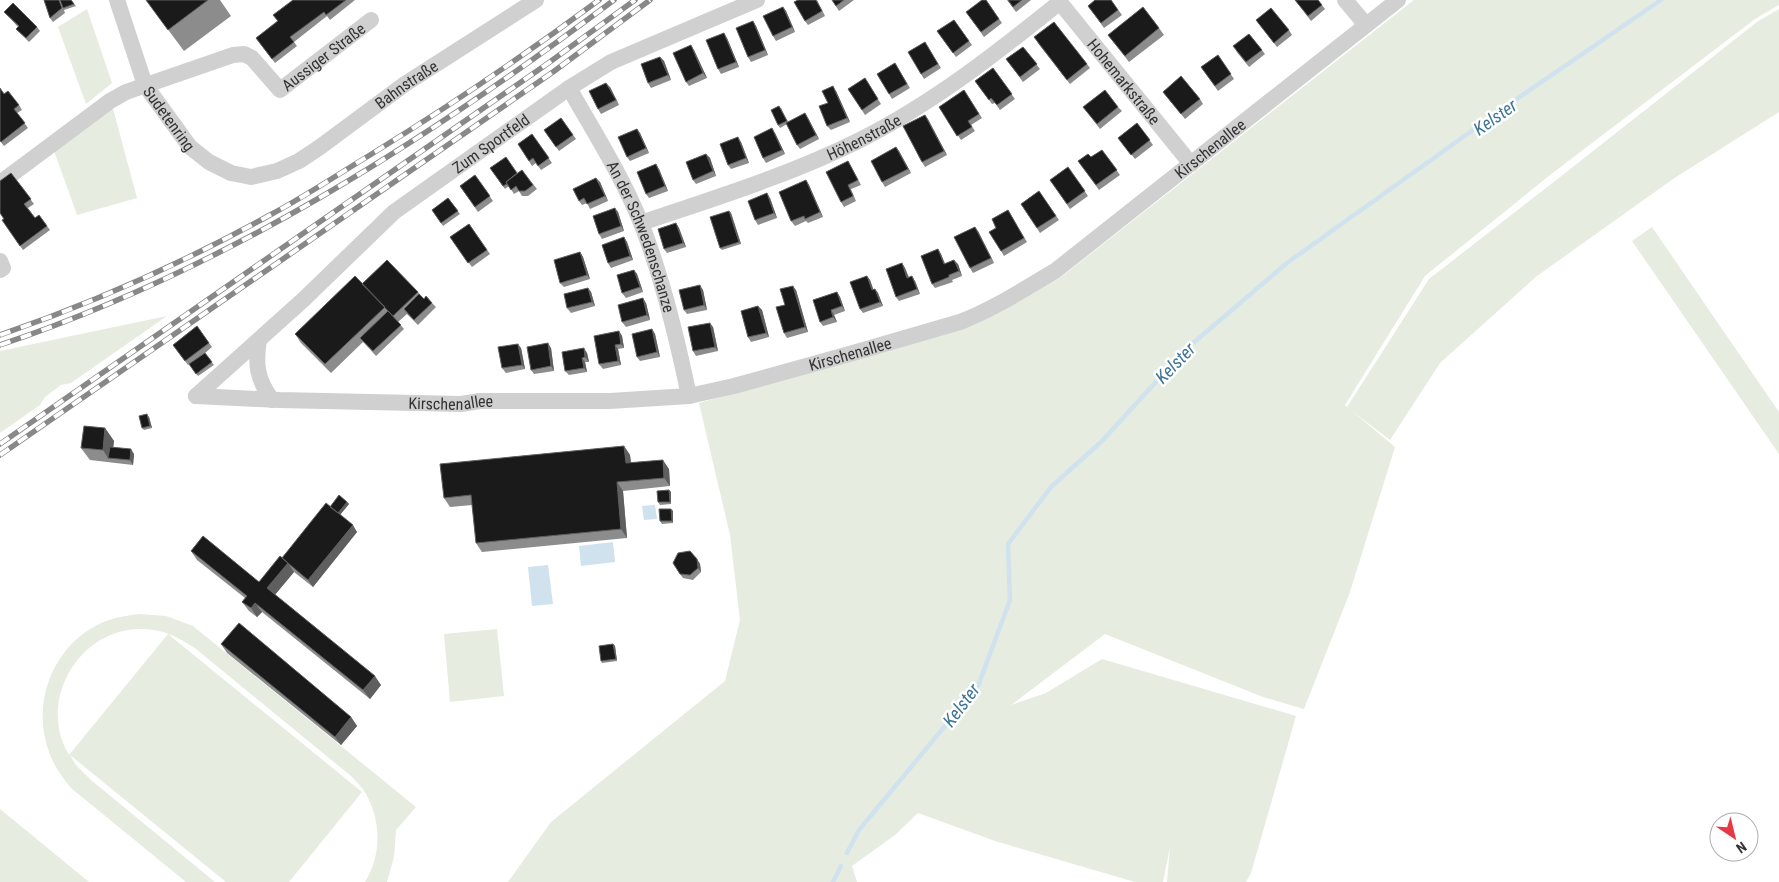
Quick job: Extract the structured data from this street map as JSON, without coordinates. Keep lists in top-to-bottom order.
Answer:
{
  "streets": {
    "street": [
      "Aussiger Straße",
      "Hohemarkstraße",
      "Bahnstraße",
      "Sudetenring",
      "Höhenstraße",
      "Zum Sportfeld",
      "Kirschenallee",
      "An der Schwedenschanze"
    ]
  },
  "crossings": [
    ["Aussiger Straße", "Sudetenring"],
    ["Hohemarkstraße", "Höhenstraße"],
    ["Hohemarkstraße", "Kirschenallee"],
    ["Bahnstraße", "Sudetenring"],
    ["Höhenstraße", "An der Schwedenschanze"],
    ["Zum Sportfeld", "Kirschenallee"],
    ["Zum Sportfeld", "An der Schwedenschanze"],
    ["Kirschenallee", "An der Schwedenschanze"]
  ],
  "water": ["Kelster"],
  "north": "bottom right"
}
